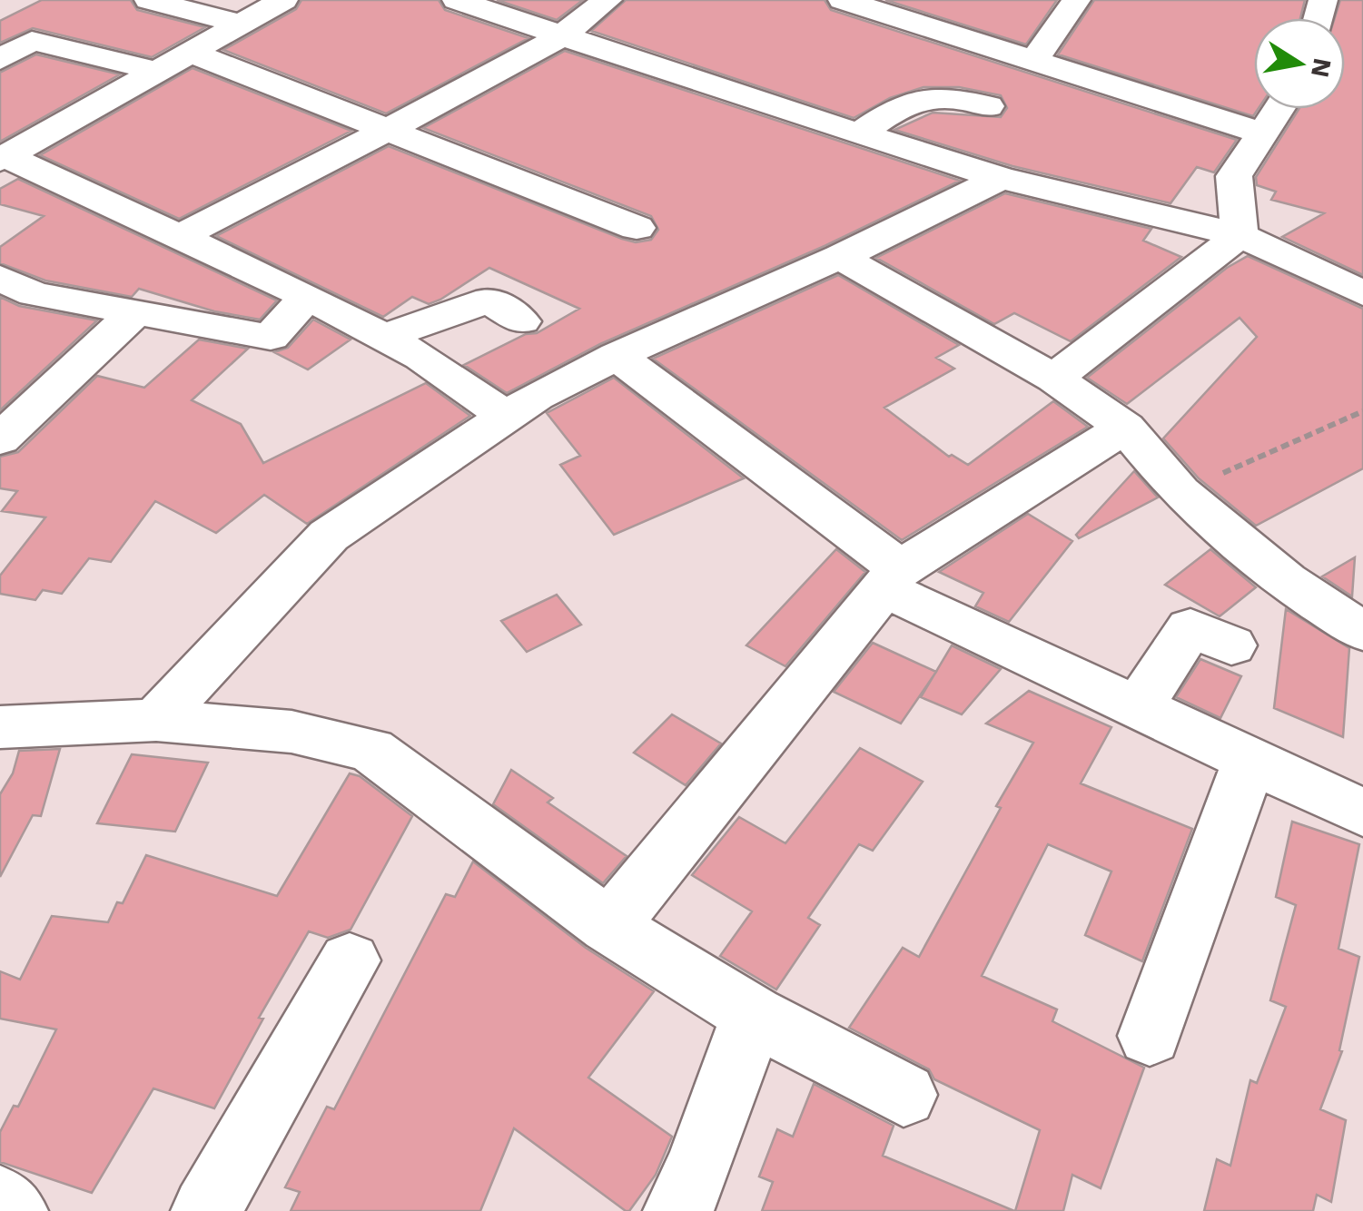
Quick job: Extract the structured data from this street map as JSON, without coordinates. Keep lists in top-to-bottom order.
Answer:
{
  "north": "right"
}
